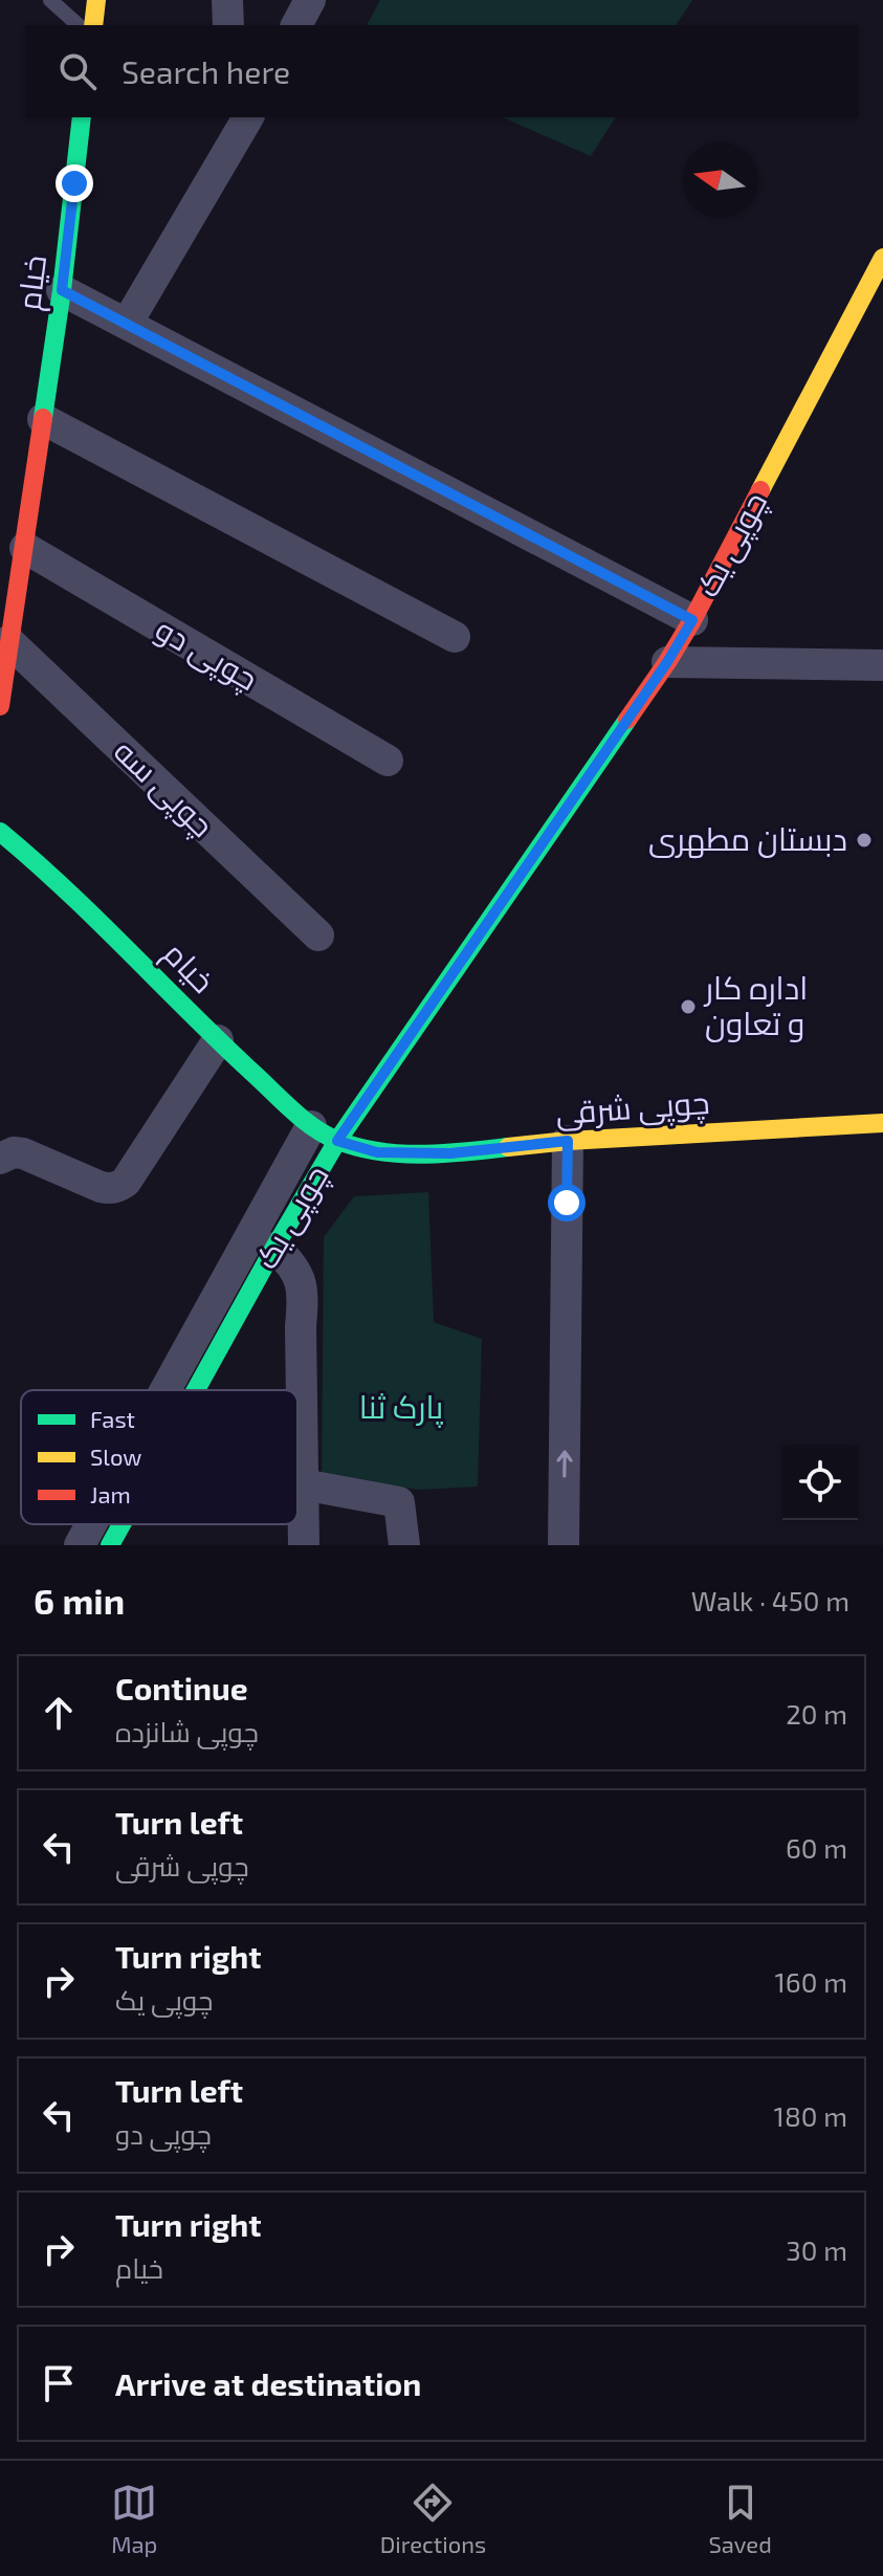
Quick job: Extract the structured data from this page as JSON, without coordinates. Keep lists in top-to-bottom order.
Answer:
{
  "streets": {
    "street": [
      "خیام",
      "چوپی یک",
      "چوپی دو",
      "چوپی سه",
      "چوپی شرقی"
    ]
  },
  "crossings": [
    ["خیام", "چوپی یک"],
    ["خیام", "چوپی دو"],
    ["خیام", "چوپی سه"],
    ["خیام", "چوپی شرقی"],
    ["چوپی یک", "چوپی شرقی"]
  ],
  "parks": ["پارک ثنا"],
  "places": ["دبستان مطهری", "اداره کار و تعاون"],
  "legend": ["Fast", "Slow", "Jam"],
  "north": "left",
  "page": {
    "search": "Search here",
    "heading": ["6 min", "Walk · 450 m"],
    "list": [
      ["Continue", "چوپی شانزده", "20 m"],
      ["Turn left", "چوپی شرقی", "60 m"],
      ["Turn right", "چوپی یک", "160 m"],
      ["Turn left", "چوپی دو", "180 m"],
      ["Turn right", "خیام", "30 m"],
      "Arrive at destination"
    ],
    "nav": ["Map", "Directions", "Saved"]
  }
}
